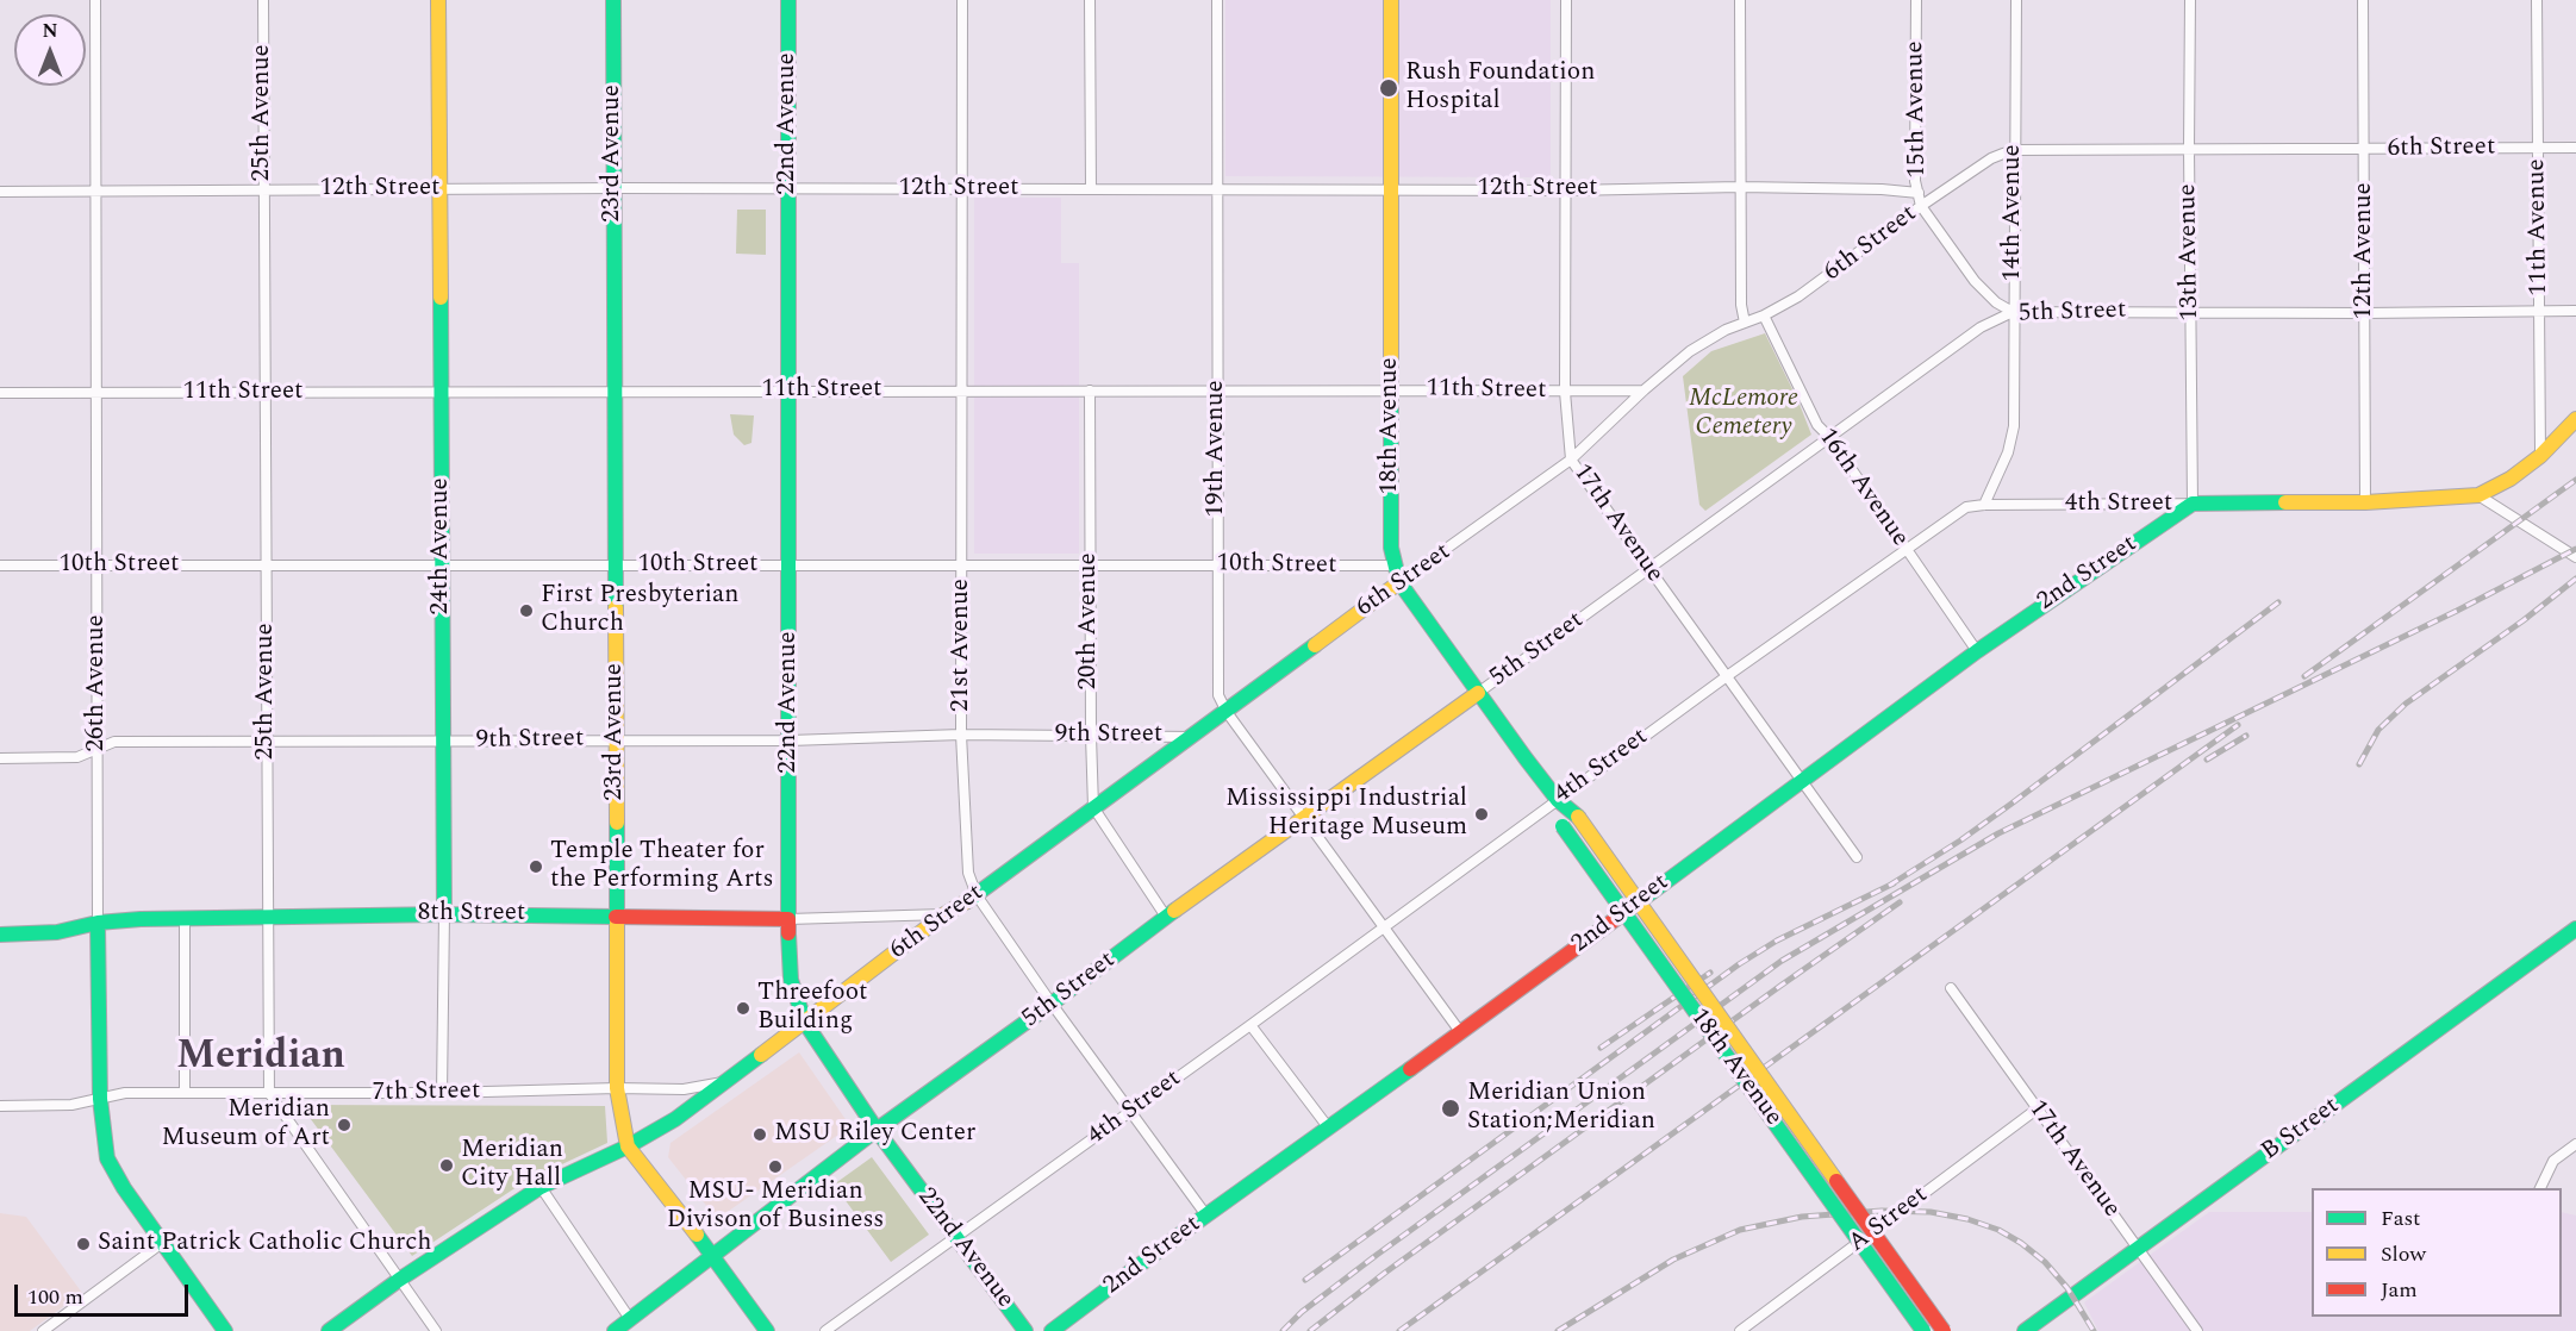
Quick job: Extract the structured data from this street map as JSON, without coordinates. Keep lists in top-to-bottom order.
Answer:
{
  "streets": {
    "main road": [
      "22nd Avenue",
      "6th Street",
      "23rd Avenue",
      "5th Street",
      "18th Avenue",
      "4th Street",
      "24th Avenue",
      "2nd Street",
      "26th Avenue",
      "8th Street",
      "B Street"
    ],
    "street": [
      "15th Avenue",
      "25th Avenue",
      "12th Street",
      "14th Avenue",
      "11th Avenue",
      "12th Avenue",
      "13th Avenue",
      "11th Street",
      "19th Avenue",
      "16th Avenue",
      "17th Avenue",
      "10th Street",
      "20th Avenue",
      "21st Avenue",
      "9th Street",
      "7th Street",
      "A Street"
    ]
  },
  "crossings": [
    ["15th Avenue", "6th Street"],
    ["15th Avenue", "12th Street"],
    ["15th Avenue", "14th Avenue"],
    ["15th Avenue", "5th Street"],
    ["25th Avenue", "12th Street"],
    ["25th Avenue", "11th Street"],
    ["25th Avenue", "10th Street"],
    ["25th Avenue", "9th Street"],
    ["25th Avenue", "8th Street"],
    ["25th Avenue", "7th Street"],
    ["22nd Avenue", "6th Street"],
    ["22nd Avenue", "12th Street"],
    ["22nd Avenue", "5th Street"],
    ["22nd Avenue", "11th Street"],
    ["22nd Avenue", "4th Street"],
    ["22nd Avenue", "10th Street"],
    ["22nd Avenue", "9th Street"],
    ["22nd Avenue", "8th Street"],
    ["6th Street", "23rd Avenue"],
    ["6th Street", "14th Avenue"],
    ["6th Street", "11th Avenue"],
    ["6th Street", "12th Avenue"],
    ["6th Street", "13th Avenue"],
    ["6th Street", "11th Street"],
    ["6th Street", "18th Avenue"],
    ["6th Street", "19th Avenue"],
    ["6th Street", "16th Avenue"],
    ["6th Street", "17th Avenue"],
    ["6th Street", "20th Avenue"],
    ["6th Street", "21st Avenue"],
    ["6th Street", "9th Street"],
    ["6th Street", "8th Street"],
    ["6th Street", "7th Street"],
    ["23rd Avenue", "12th Street"],
    ["23rd Avenue", "5th Street"],
    ["23rd Avenue", "11th Street"],
    ["23rd Avenue", "10th Street"],
    ["23rd Avenue", "9th Street"],
    ["23rd Avenue", "8th Street"],
    ["23rd Avenue", "7th Street"],
    ["12th Street", "18th Avenue"],
    ["12th Street", "19th Avenue"],
    ["12th Street", "17th Avenue"],
    ["12th Street", "24th Avenue"],
    ["12th Street", "21st Avenue"],
    ["12th Street", "26th Avenue"],
    ["14th Avenue", "5th Street"],
    ["14th Avenue", "4th Street"],
    ["11th Avenue", "5th Street"],
    ["12th Avenue", "5th Street"],
    ["12th Avenue", "4th Street"],
    ["13th Avenue", "5th Street"],
    ["13th Avenue", "4th Street"],
    ["13th Avenue", "2nd Street"],
    ["5th Street", "18th Avenue"],
    ["5th Street", "19th Avenue"],
    ["5th Street", "16th Avenue"],
    ["5th Street", "17th Avenue"],
    ["5th Street", "21st Avenue"],
    ["11th Street", "18th Avenue"],
    ["11th Street", "19th Avenue"],
    ["11th Street", "17th Avenue"],
    ["11th Street", "24th Avenue"],
    ["11th Street", "20th Avenue"],
    ["11th Street", "21st Avenue"],
    ["11th Street", "26th Avenue"],
    ["18th Avenue", "4th Street"],
    ["18th Avenue", "10th Street"],
    ["19th Avenue", "4th Street"],
    ["19th Avenue", "10th Street"],
    ["19th Avenue", "2nd Street"],
    ["16th Avenue", "4th Street"],
    ["16th Avenue", "2nd Street"],
    ["4th Street", "17th Avenue"],
    ["4th Street", "2nd Street"],
    ["4th Street", "21st Avenue"],
    ["17th Avenue", "2nd Street"],
    ["17th Avenue", "B Street"],
    ["17th Avenue", "A Street"],
    ["24th Avenue", "10th Street"],
    ["24th Avenue", "9th Street"],
    ["24th Avenue", "8th Street"],
    ["24th Avenue", "7th Street"],
    ["10th Street", "20th Avenue"],
    ["10th Street", "21st Avenue"],
    ["10th Street", "26th Avenue"],
    ["2nd Street", "21st Avenue"],
    ["20th Avenue", "9th Street"],
    ["21st Avenue", "9th Street"],
    ["26th Avenue", "9th Street"],
    ["26th Avenue", "8th Street"],
    ["26th Avenue", "7th Street"]
  ],
  "districts": ["Meridian"],
  "parks": ["McLemore Cemetery"],
  "places": [
    "Rush Foundation Hospital",
    "First Presbyterian Church",
    "Mississippi Industrial Heritage Museum",
    "Temple Theater for the Performing Arts",
    "Threefoot Building",
    "Meridian Union Station;Meridian",
    "Meridian Museum of Art",
    "MSU Riley Center",
    "Meridian City Hall",
    "MSU- Meridian Divison of Business",
    "Saint Patrick Catholic Church"
  ],
  "legend": ["Fast", "Slow", "Jam"],
  "scale_bar": "100 m",
  "north": "top"
}
